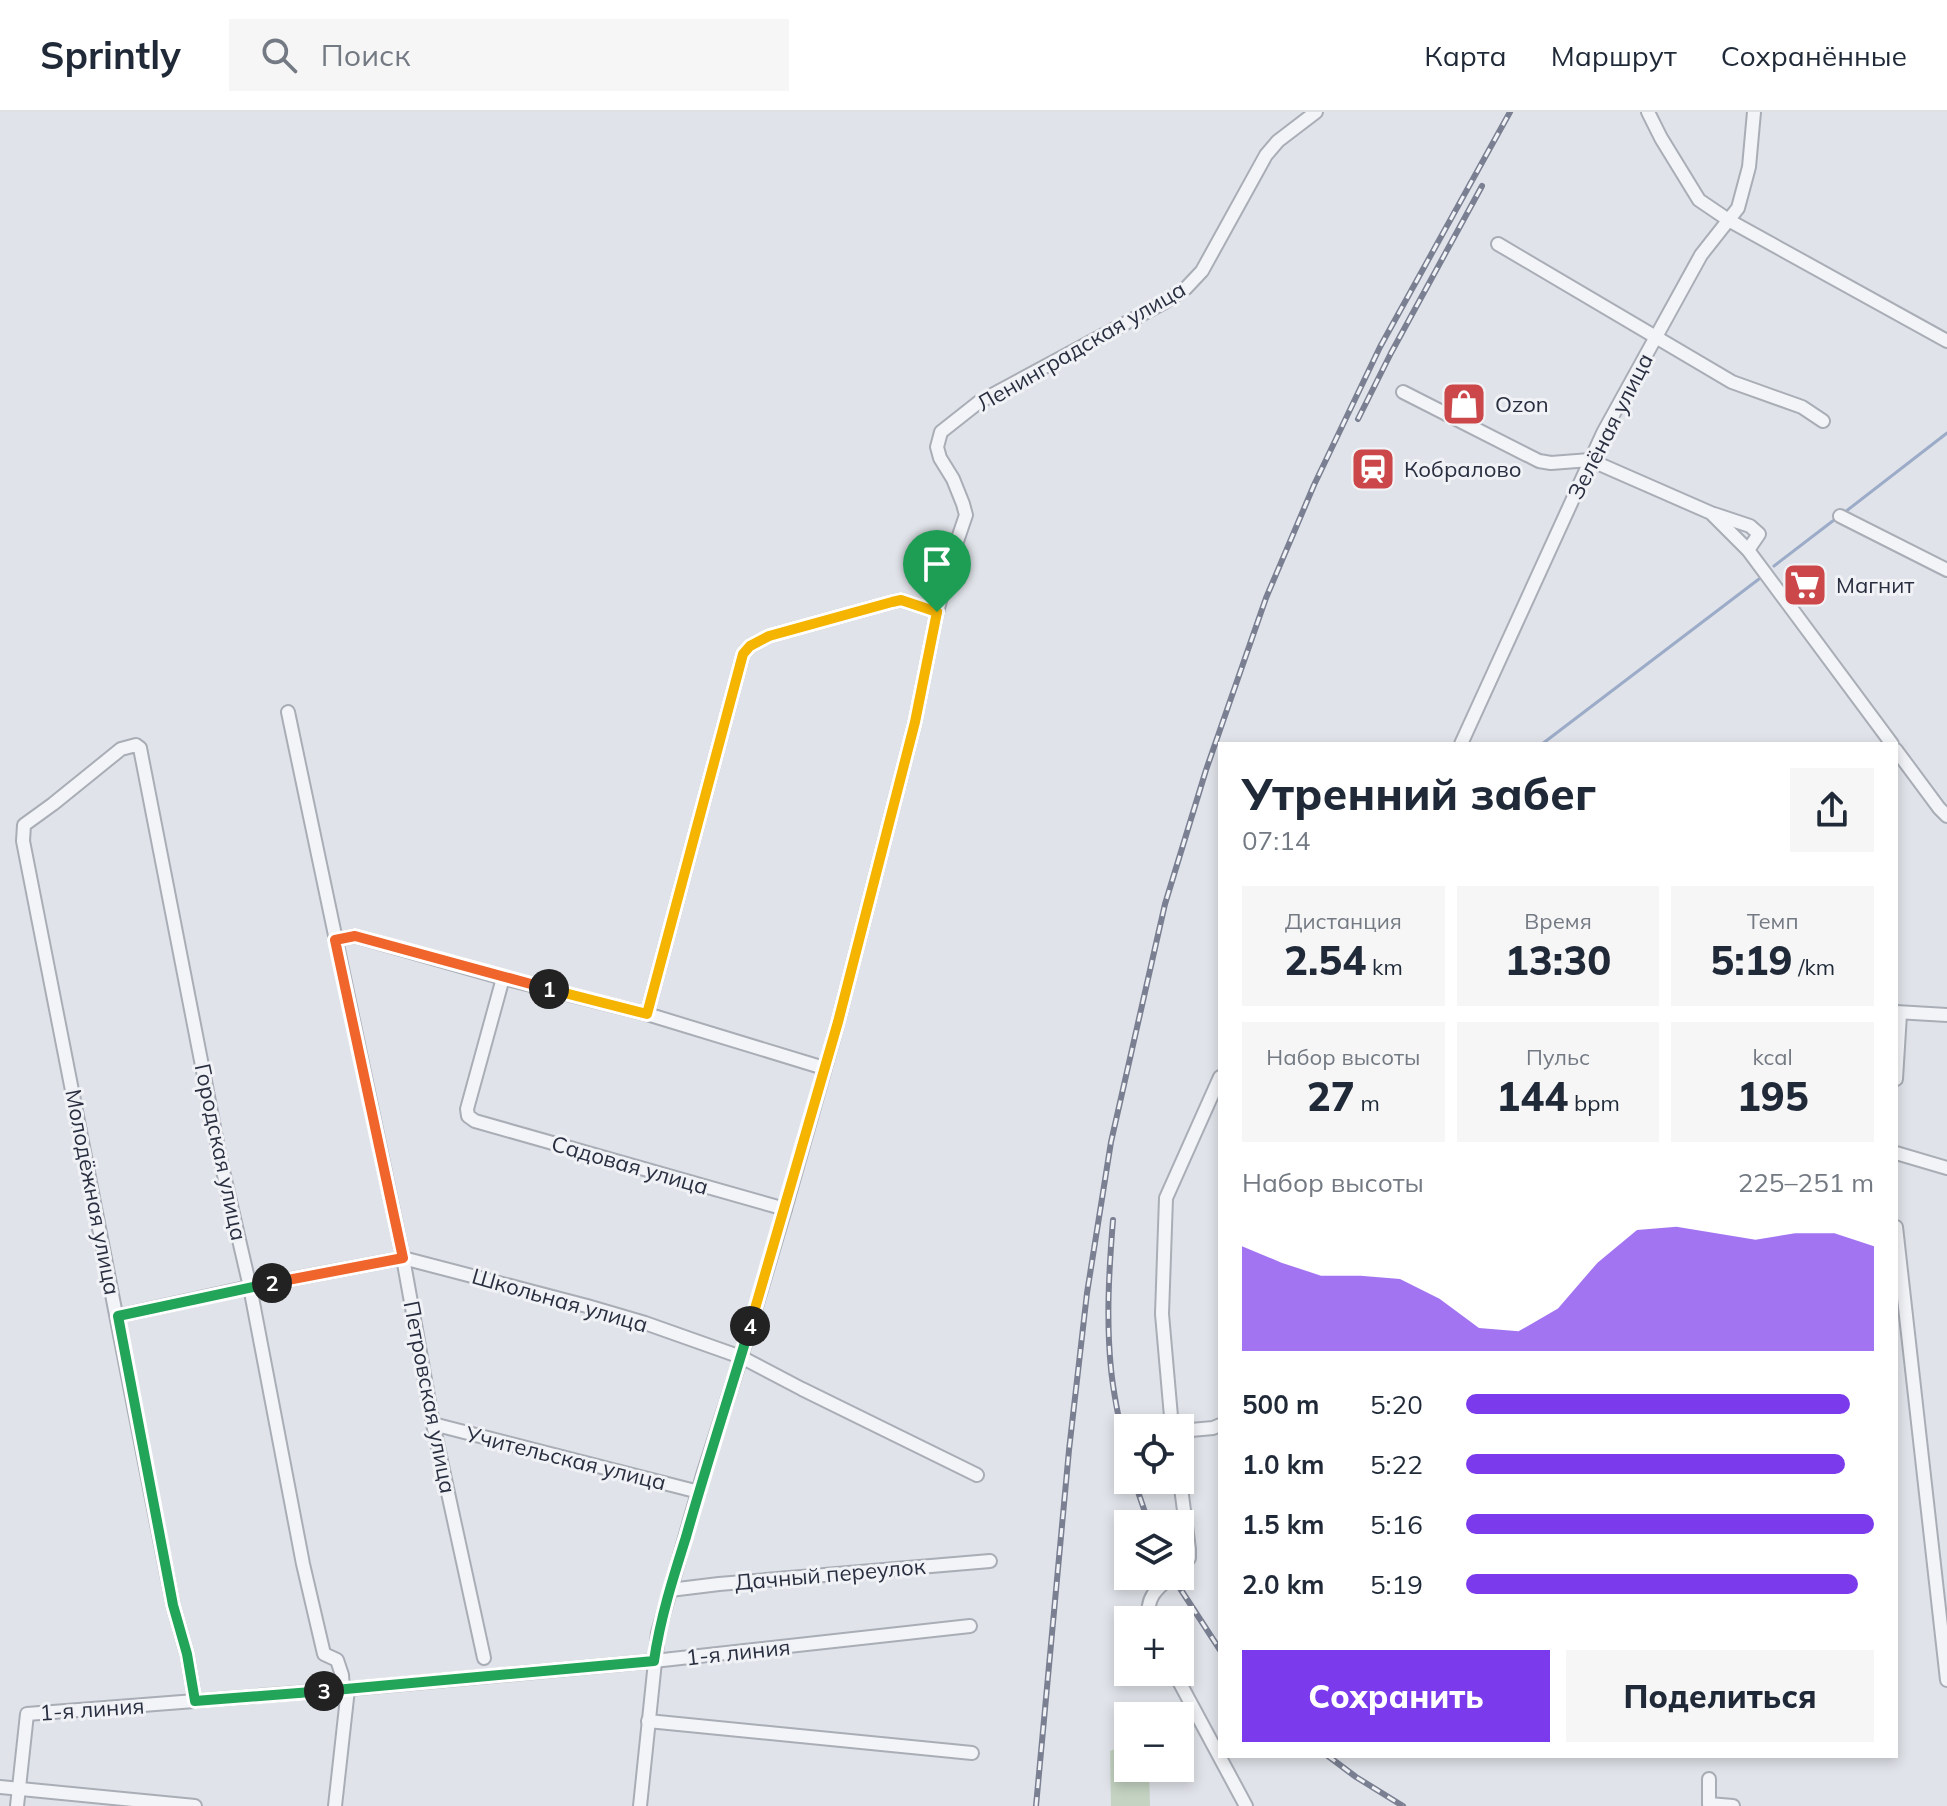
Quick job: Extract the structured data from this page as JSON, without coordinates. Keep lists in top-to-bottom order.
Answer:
{
  "streets": {
    "street": [
      "Ленинградская улица",
      "Зелёная улица",
      "Городская улица",
      "Садовая улица",
      "Молодёжная улица",
      "Школьная улица",
      "Петровская улица",
      "Учительская улица",
      "Дачный переулок",
      "1-я линия"
    ]
  },
  "crossings": [
    ["Ленинградская улица", "Садовая улица"],
    ["Ленинградская улица", "Школьная улица"],
    ["Ленинградская улица", "Учительская улица"],
    ["Ленинградская улица", "Дачный переулок"],
    ["Ленинградская улица", "1-я линия"],
    ["Городская улица", "Молодёжная улица"],
    ["Городская улица", "Школьная улица"],
    ["Городская улица", "1-я линия"],
    ["Молодёжная улица", "Школьная улица"],
    ["Молодёжная улица", "1-я линия"],
    ["Школьная улица", "Петровская улица"],
    ["Петровская улица", "Учительская улица"]
  ],
  "places": {
    "shop": ["Ozon"],
    "station": ["Кобралово"],
    "supermarket": ["Магнит"]
  },
  "page": {
    "header": "Sprintly",
    "search": "Поиск",
    "nav": ["Карта", "Маршрут", "Сохранённые"],
    "heading": ["Утренний забег", "07:14"],
    "stats": [
      ["Дистанция", "2.54 km"],
      ["Время", "13:30"],
      ["Темп", "5:19 /km"],
      ["Набор высоты", "27 m"],
      ["Пульс", "144 bpm"],
      ["kcal", "195"]
    ],
    "pins": [
      "1",
      "2",
      "4",
      "3"
    ],
    "chart": ["Набор высоты", "225–251 m"],
    "list": [
      {
        "name": "500 m",
        "note": "5:20"
      },
      {
        "name": "1.0 km",
        "note": "5:22"
      },
      {
        "name": "1.5 km",
        "note": "5:16"
      },
      {
        "name": "2.0 km",
        "note": "5:19"
      }
    ],
    "map_buttons": ["+", "−"],
    "buttons": ["Сохранить", "Поделиться"]
  }
}
